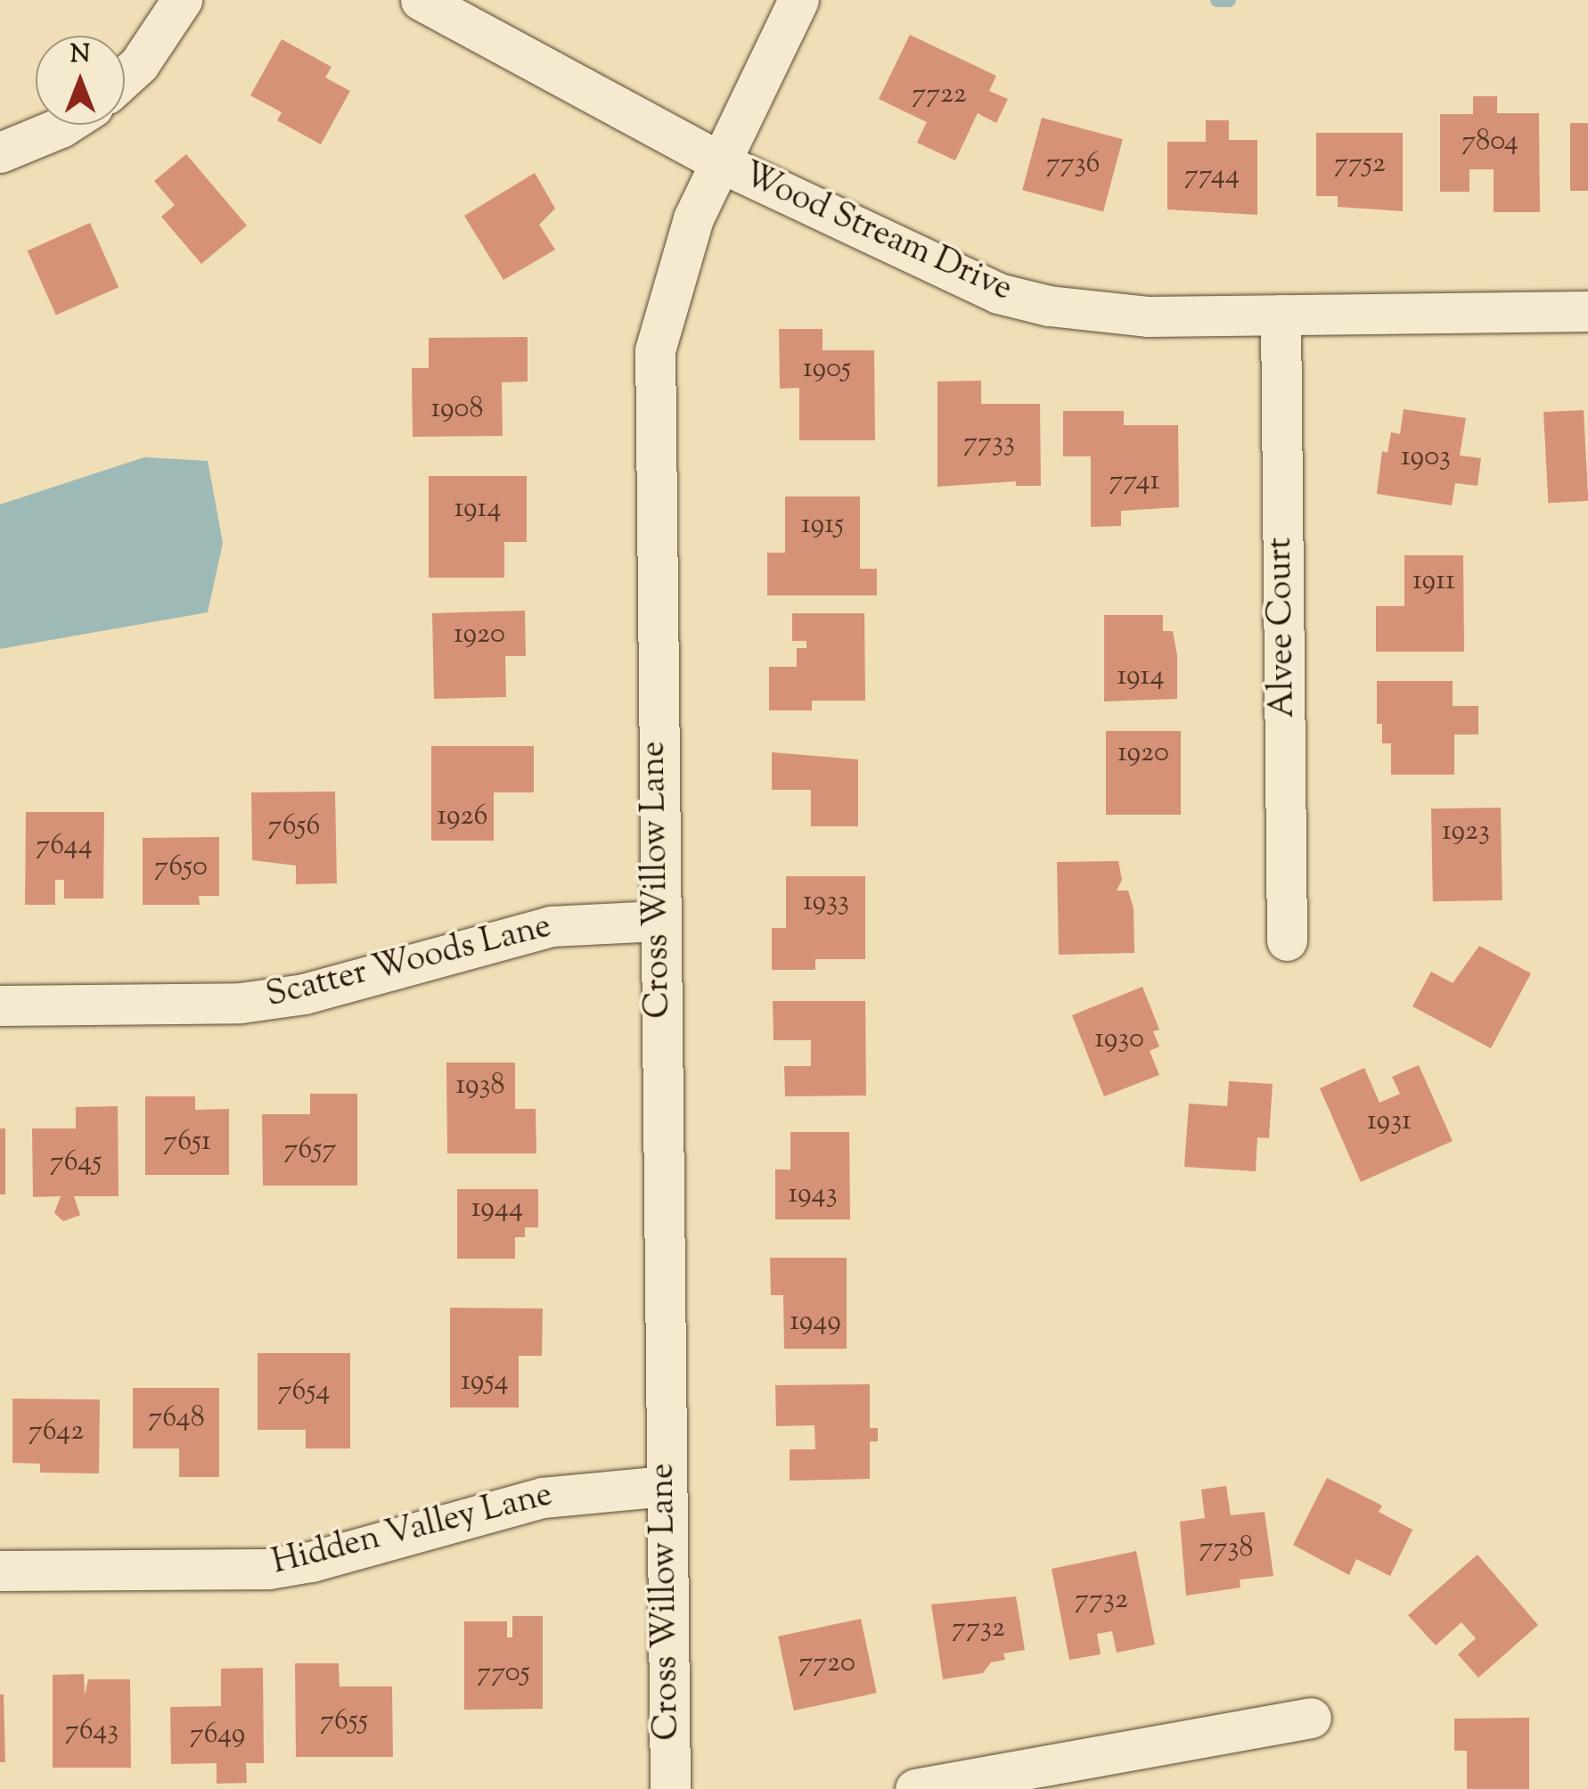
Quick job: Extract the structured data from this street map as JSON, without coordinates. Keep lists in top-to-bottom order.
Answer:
{
  "streets": {
    "street": [
      "Wood Stream Drive",
      "Alvee Court",
      "Cross Willow Lane",
      "Scatter Woods Lane",
      "Hidden Valley Lane"
    ]
  },
  "crossings": [
    ["Wood Stream Drive", "Alvee Court"],
    ["Wood Stream Drive", "Cross Willow Lane"],
    ["Cross Willow Lane", "Scatter Woods Lane"],
    ["Cross Willow Lane", "Hidden Valley Lane"]
  ],
  "house_numbers": [
    "7722",
    "7804",
    "7736",
    "7752",
    "7744",
    "1905",
    "1908",
    "7733",
    "1903",
    "7741",
    "1914",
    "1915",
    "1911",
    "1920",
    "1914",
    "1920",
    "1926",
    "7656",
    "1923",
    "7644",
    "7650",
    "1933",
    "1930",
    "1938",
    "1931",
    "7651",
    "7657",
    "7645",
    "1943",
    "1944",
    "1949",
    "1954",
    "7654",
    "7648",
    "7642",
    "7738",
    "7732",
    "7732",
    "7720",
    "7705",
    "7655",
    "7643",
    "7649"
  ],
  "north": "top"
}
